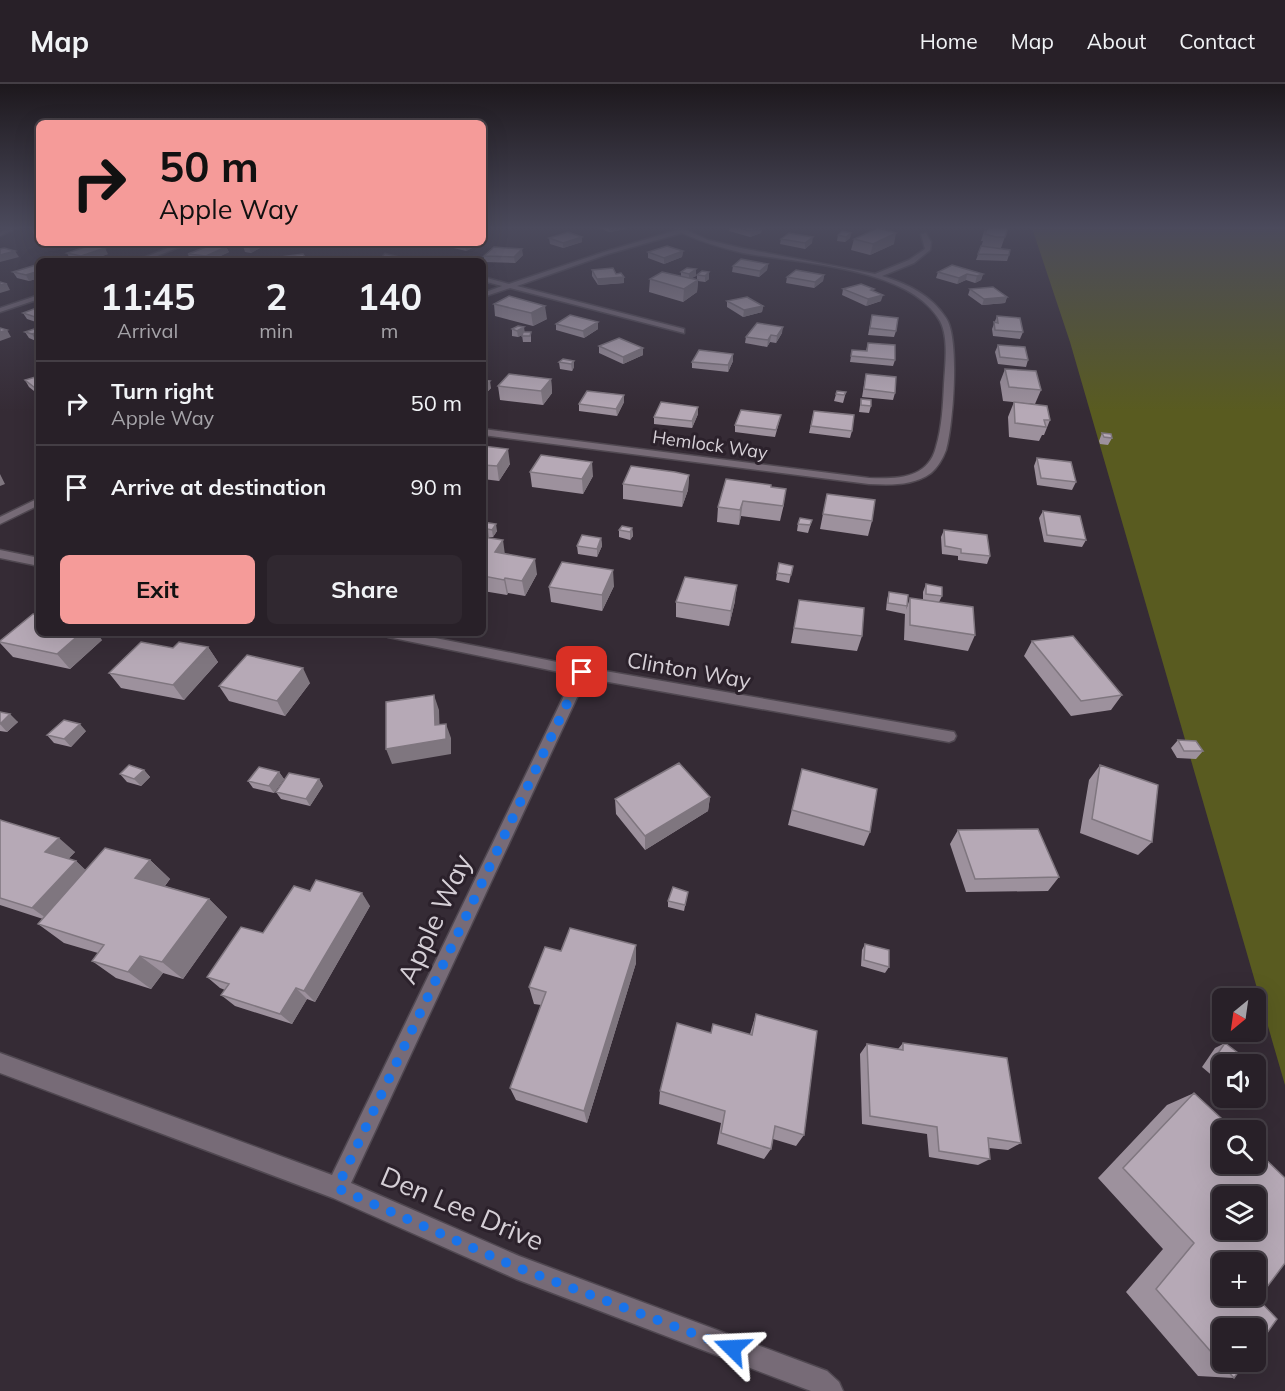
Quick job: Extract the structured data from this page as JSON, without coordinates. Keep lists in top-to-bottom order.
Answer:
{
  "streets": {
    "street": [
      "Hemlock Way",
      "Clinton Way",
      "Apple Way",
      "Den Lee Drive"
    ]
  },
  "crossings": [
    ["Clinton Way", "Apple Way"],
    ["Apple Way", "Den Lee Drive"]
  ],
  "north": "bottom left",
  "page": {
    "header": "Map",
    "nav": [
      "Home",
      "Map",
      "About",
      "Contact"
    ],
    "turn": ["50 m", "Apple Way"],
    "eta": [
      "11:45",
      "Arrival",
      "2",
      "min",
      "140",
      "m"
    ],
    "list": [
      {
        "name": "Turn right",
        "note": "Apple Way",
        "value": "50 m"
      },
      {
        "name": "Arrive at destination",
        "value": "90 m"
      }
    ],
    "buttons": ["Exit", "Share"],
    "map_buttons": ["+", "−"]
  }
}
